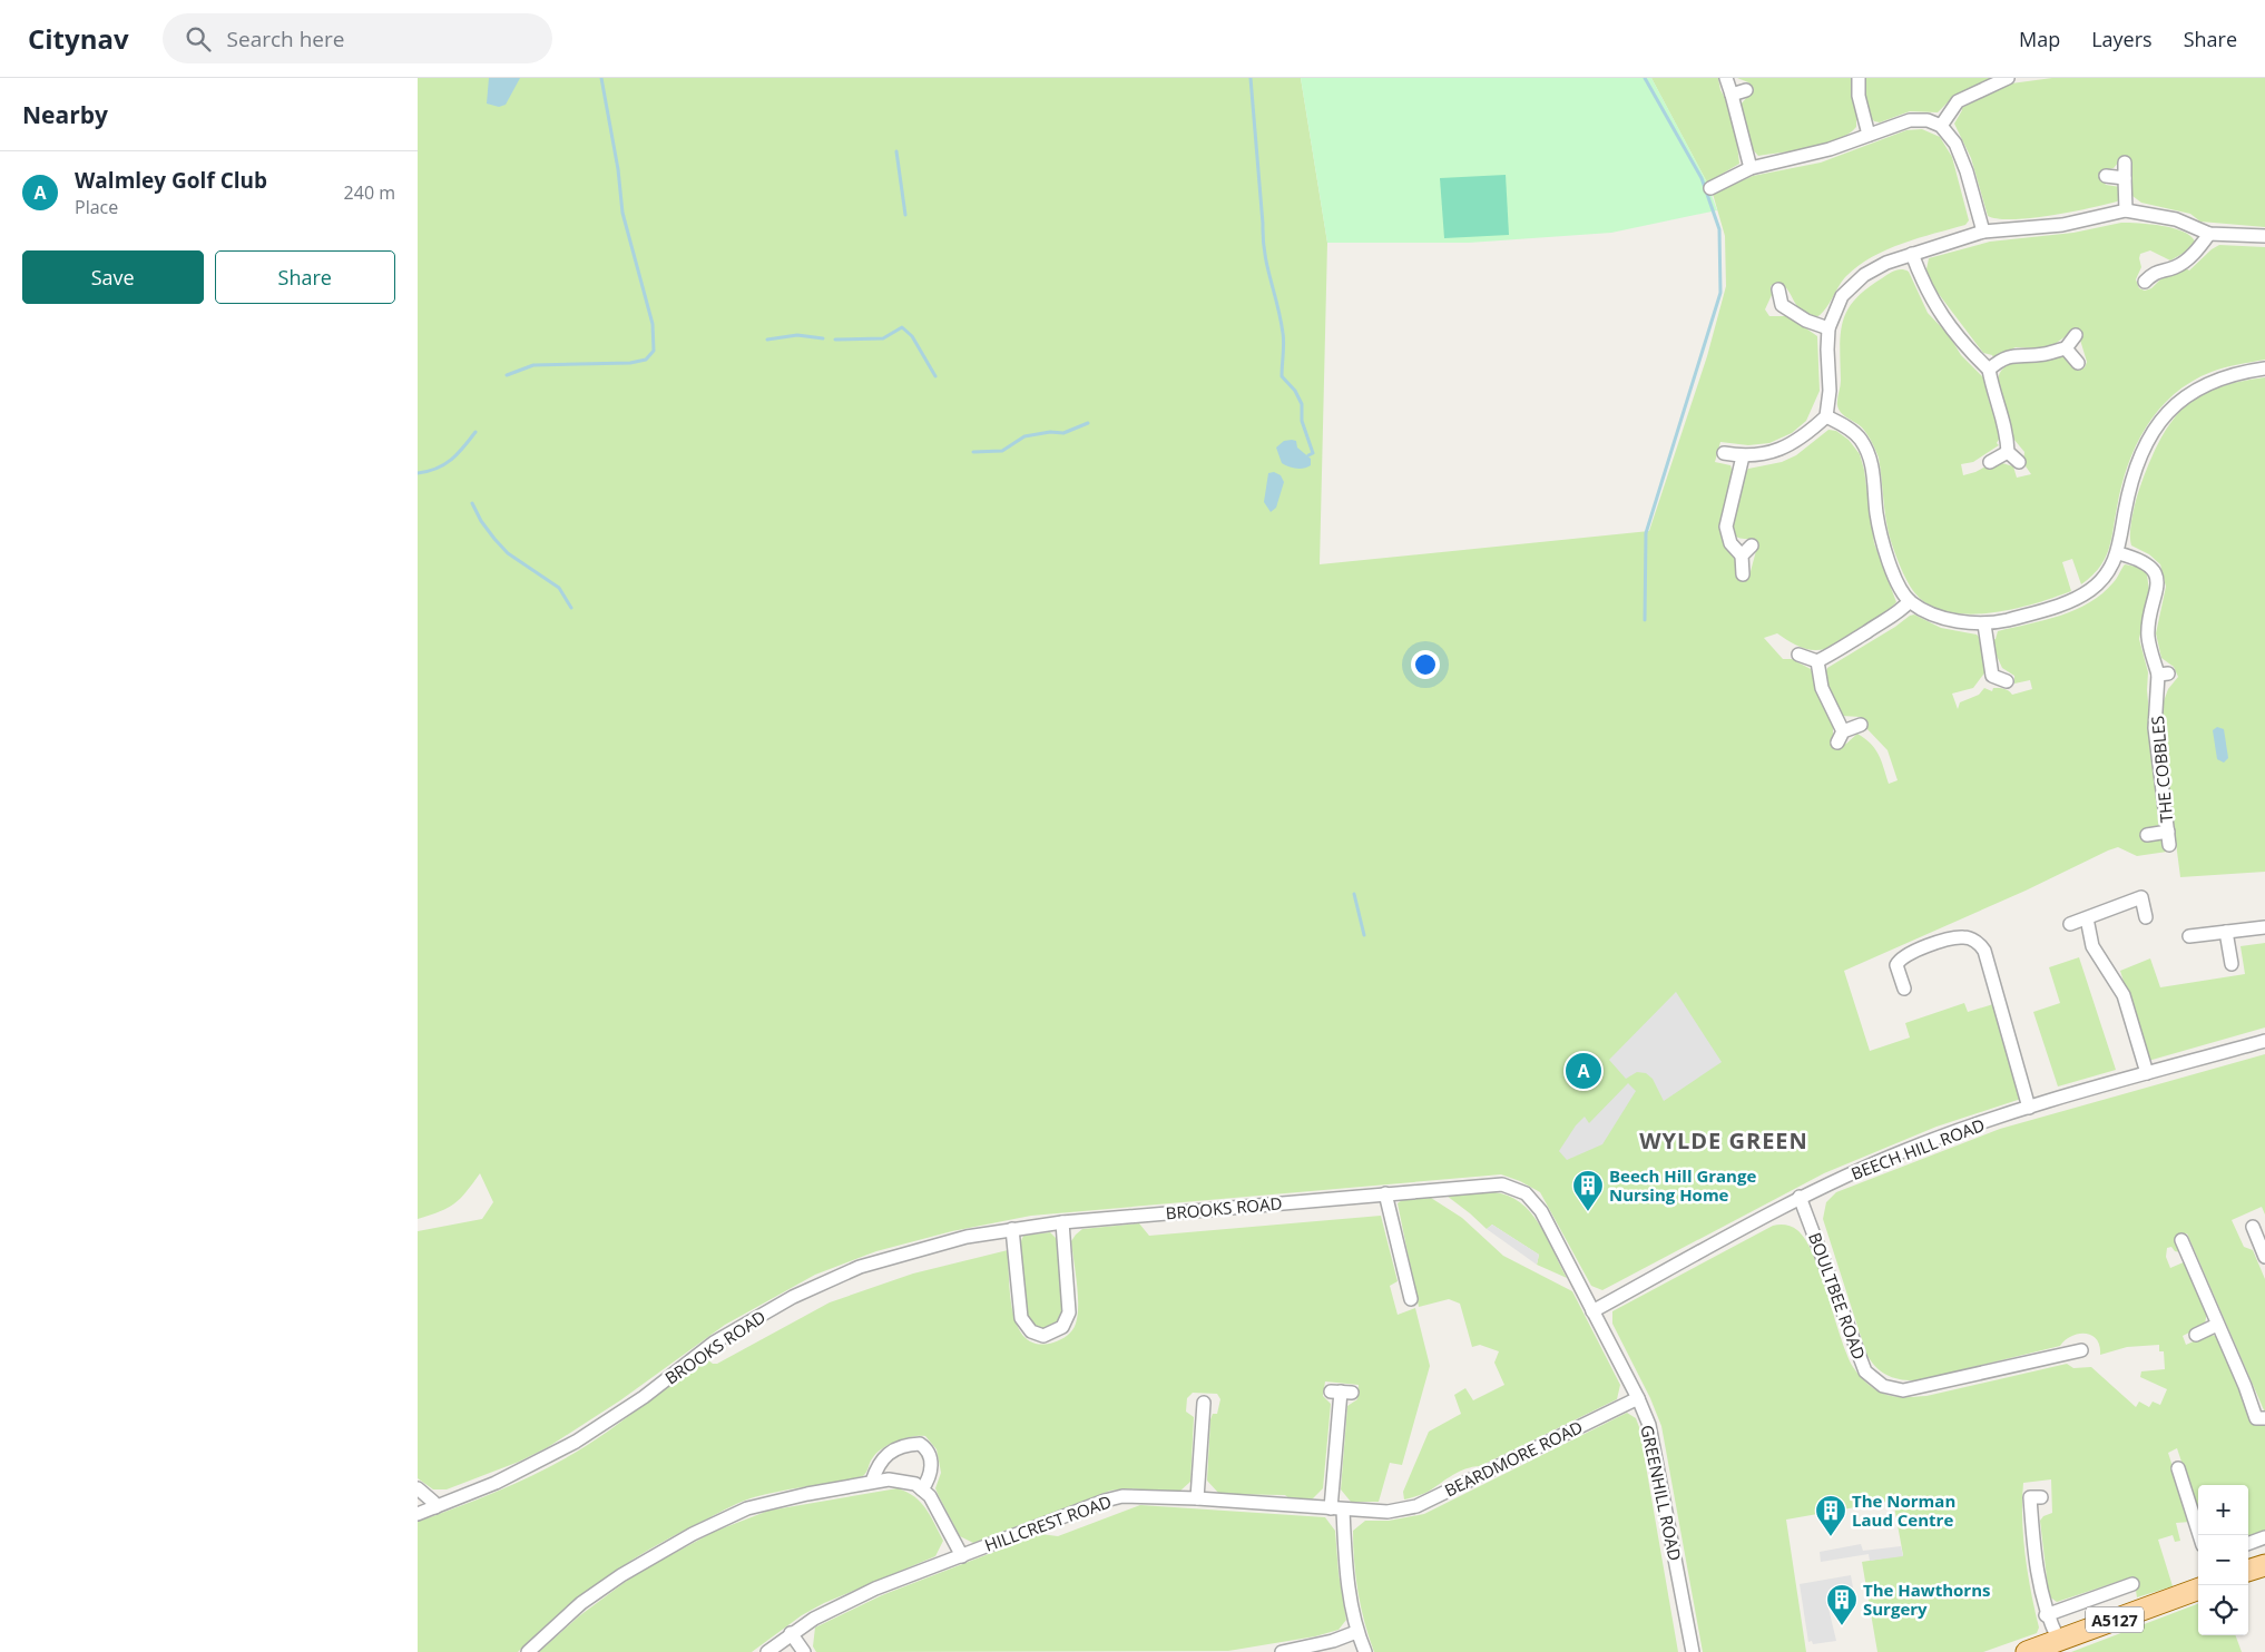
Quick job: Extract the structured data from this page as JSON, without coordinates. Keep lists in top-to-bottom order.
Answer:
{
  "streets": {
    "main road": ["A5127"],
    "street": [
      "THE COBBLES",
      "BEECH HILL ROAD",
      "BROOKS ROAD",
      "BOULTBEE ROAD",
      "BEARDMORE ROAD",
      "GREENHILL ROAD",
      "HILLCREST ROAD"
    ]
  },
  "crossings": [
    ["BEECH HILL ROAD", "BROOKS ROAD"],
    ["BEECH HILL ROAD", "BOULTBEE ROAD"],
    ["BEECH HILL ROAD", "GREENHILL ROAD"],
    ["BROOKS ROAD", "GREENHILL ROAD"],
    ["BEARDMORE ROAD", "GREENHILL ROAD"],
    ["BEARDMORE ROAD", "HILLCREST ROAD"]
  ],
  "districts": ["WYLDE GREEN"],
  "places": {
    "building": ["Beech Hill Grange Nursing Home", "The Norman Laud Centre", "The Hawthorns Surgery"]
  },
  "page": {
    "header": "Citynav",
    "search": "Search here",
    "nav": ["Map", "Layers", "Share"],
    "heading": "Nearby",
    "list": [
      {
        "mark": "A",
        "name": "Walmley Golf Club",
        "note": "Place",
        "value": "240 m"
      }
    ],
    "buttons": ["Save", "Share"],
    "pins": "A",
    "map_buttons": ["+", "−"]
  }
}
